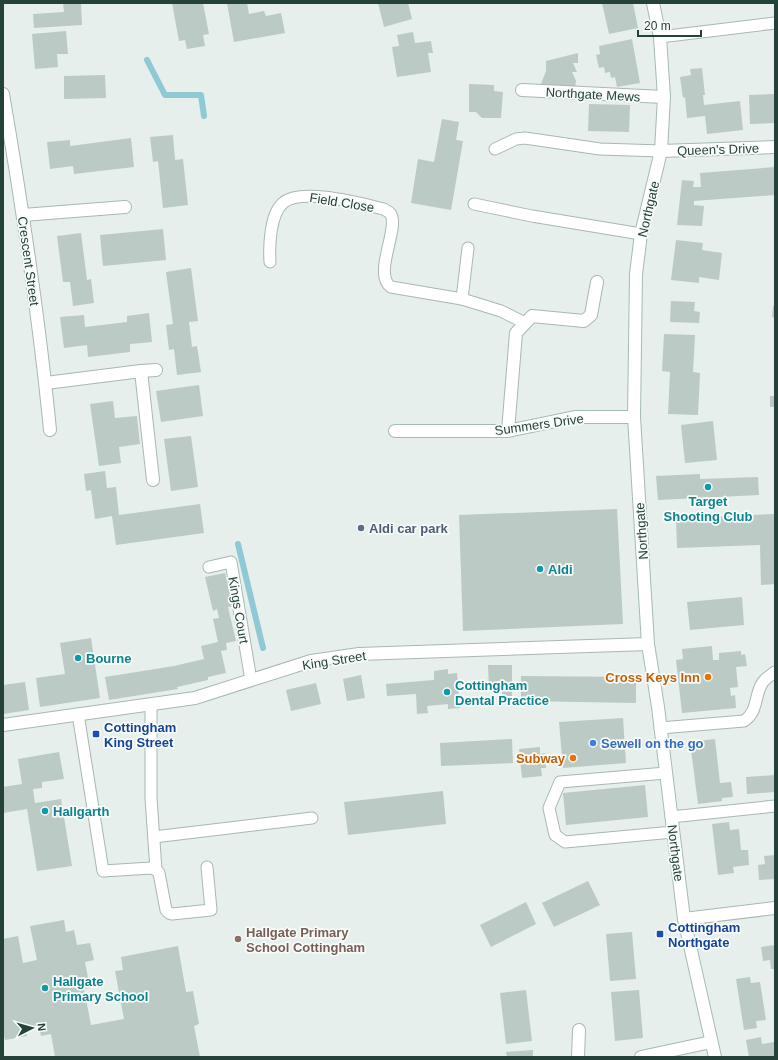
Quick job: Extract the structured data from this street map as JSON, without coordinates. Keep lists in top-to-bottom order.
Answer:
{
  "streets": {
    "street": [
      "Northgate Mews",
      "Queen's Drive",
      "Northgate",
      "Crescent Street",
      "Summers Drive",
      "King Street"
    ],
    "lane": ["Field Close", "Kings Court"]
  },
  "crossings": [
    ["Northgate Mews", "Northgate"],
    ["Queen's Drive", "Northgate"],
    ["Northgate", "Summers Drive"],
    ["Northgate", "King Street"],
    ["Kings Court", "King Street"]
  ],
  "places": {
    "other": [
      "Target Shooting Club",
      "Aldi car park",
      "Aldi",
      "Bourne",
      "Cross Keys Inn",
      "Cottingham Dental Practice",
      "Sewell on the go",
      "Subway",
      "Hallgarth",
      "Hallgate Primary School Cottingham",
      "Hallgate Primary School"
    ],
    "transit": ["Cottingham King Street", "Cottingham Northgate"]
  },
  "scale_bar": "20 m",
  "north": "right"
}
